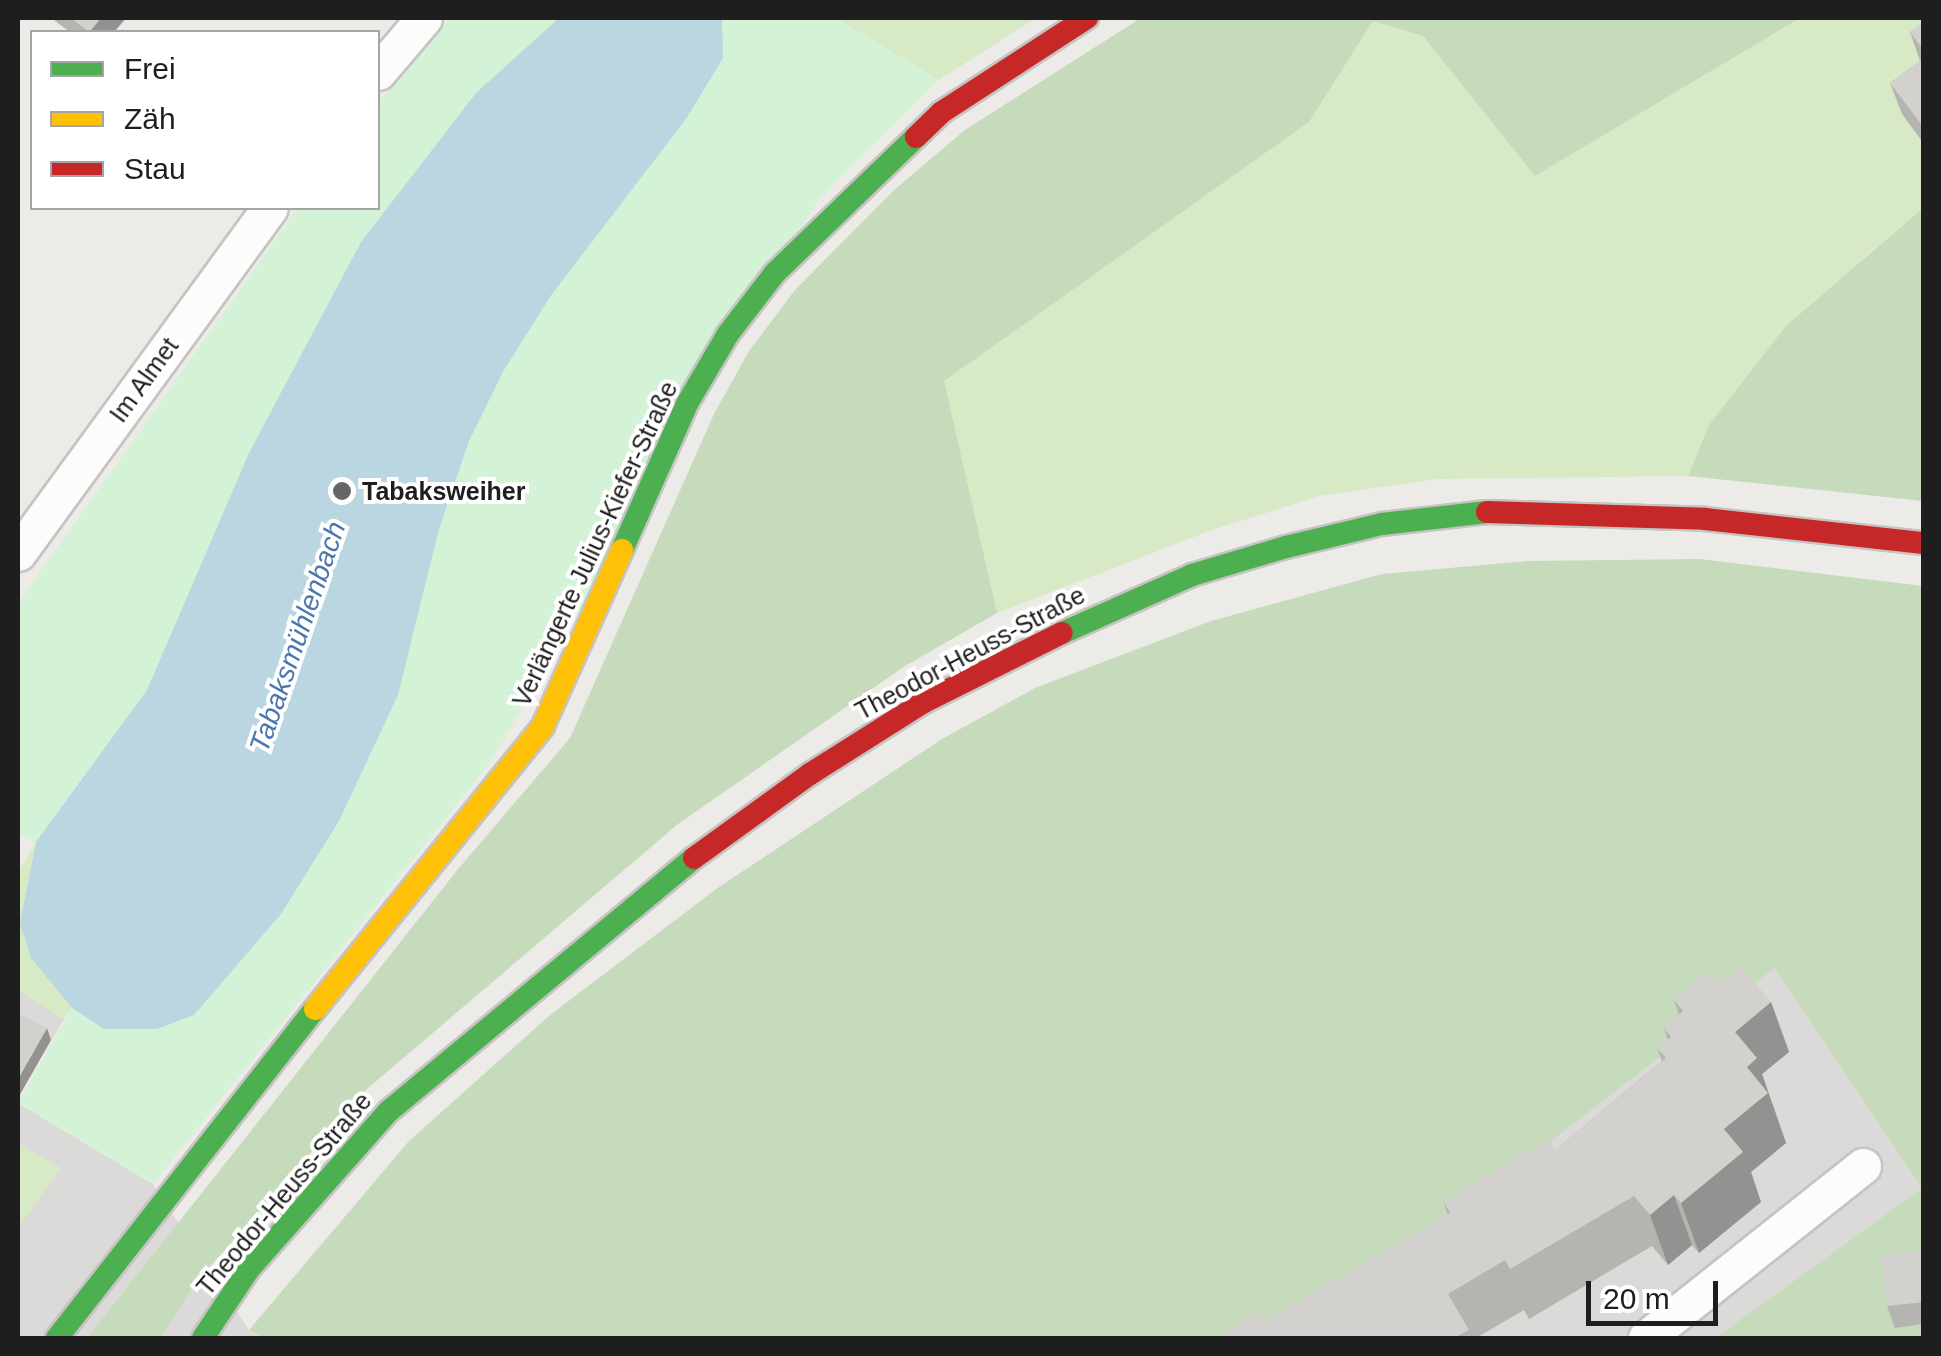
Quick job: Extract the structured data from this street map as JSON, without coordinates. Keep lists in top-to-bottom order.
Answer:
{
  "streets": {
    "street": ["Im Almet", "Verlängerte Julius-Kiefer-Straße", "Theodor-Heuss-Straße"]
  },
  "water": ["Tabaksmühlenbach"],
  "places": ["Tabaksweiher"],
  "legend": ["Frei", "Zäh", "Stau"],
  "scale_bar": "20 m"
}
